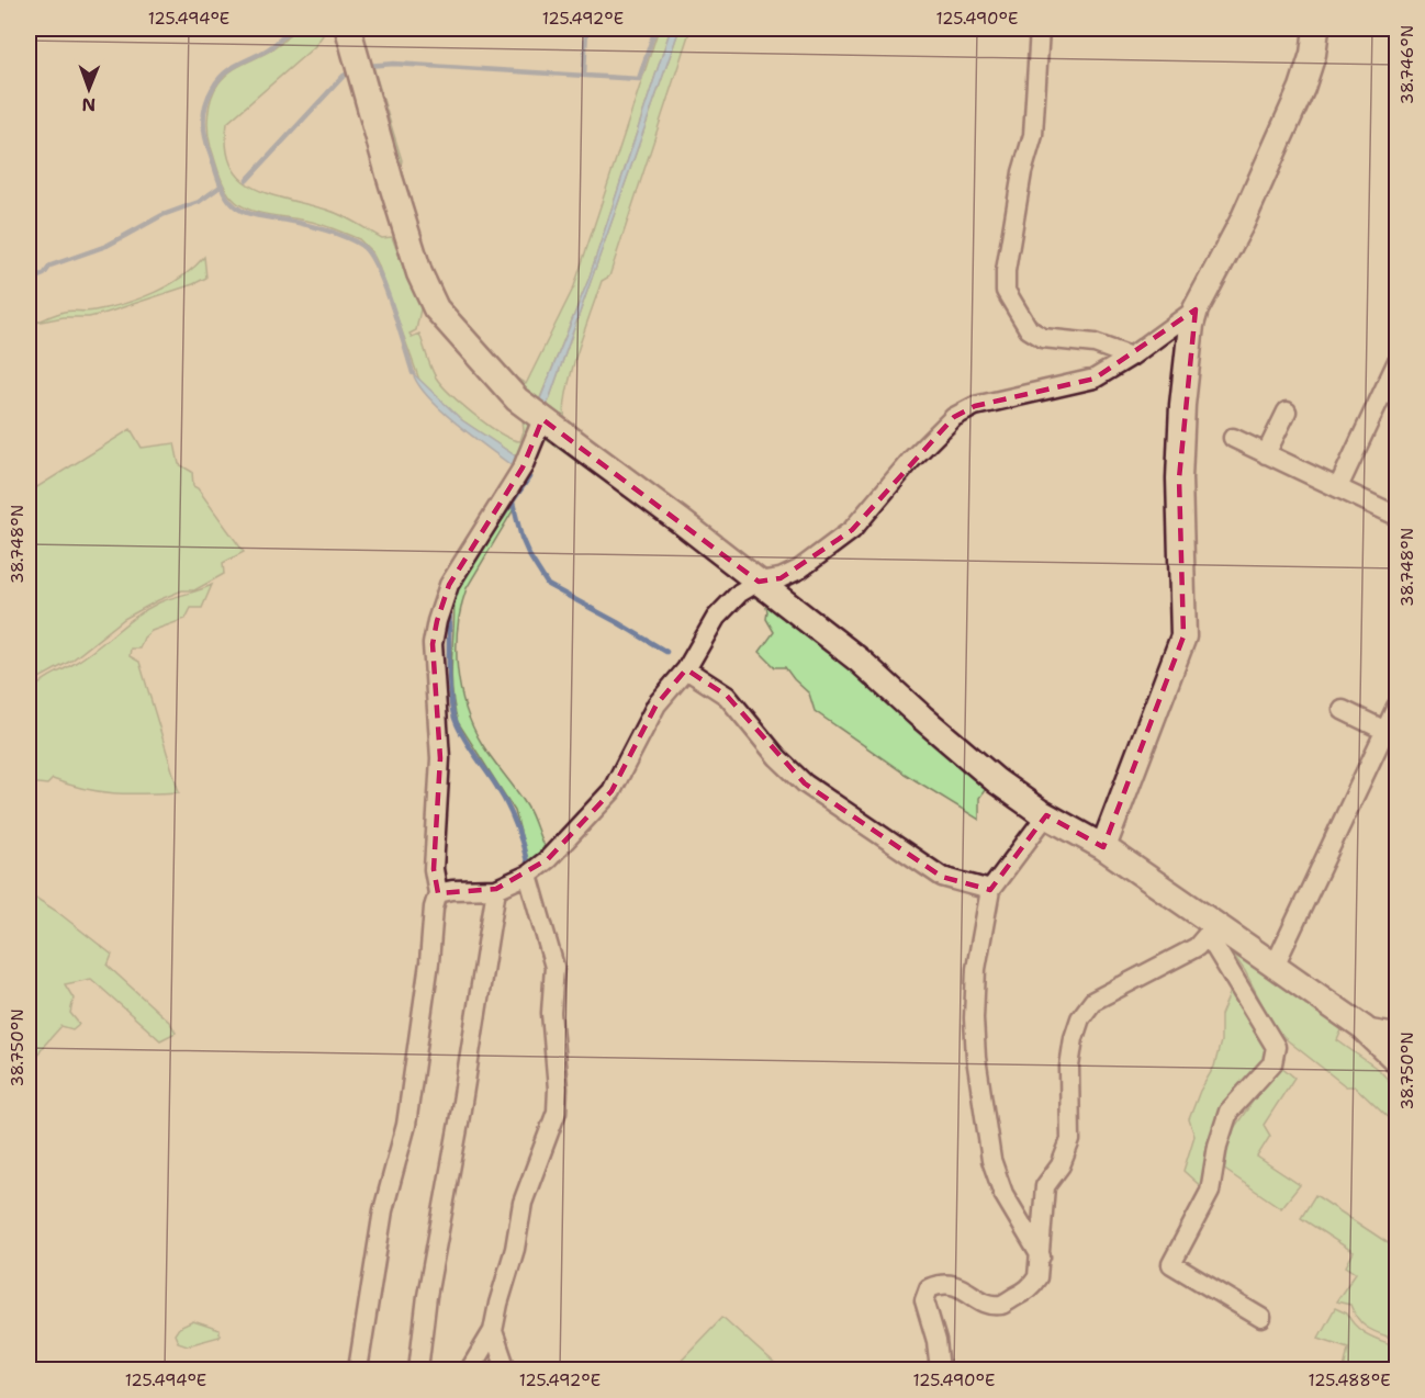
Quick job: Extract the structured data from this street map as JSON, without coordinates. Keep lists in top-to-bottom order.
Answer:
{
  "north": "bottom",
  "coordinates": [
    "125.494°E",
    "125.492°E",
    "125.490°E",
    "38.746°N",
    "38.748°N",
    "38.750°N",
    "125.488°E"
  ]
}
